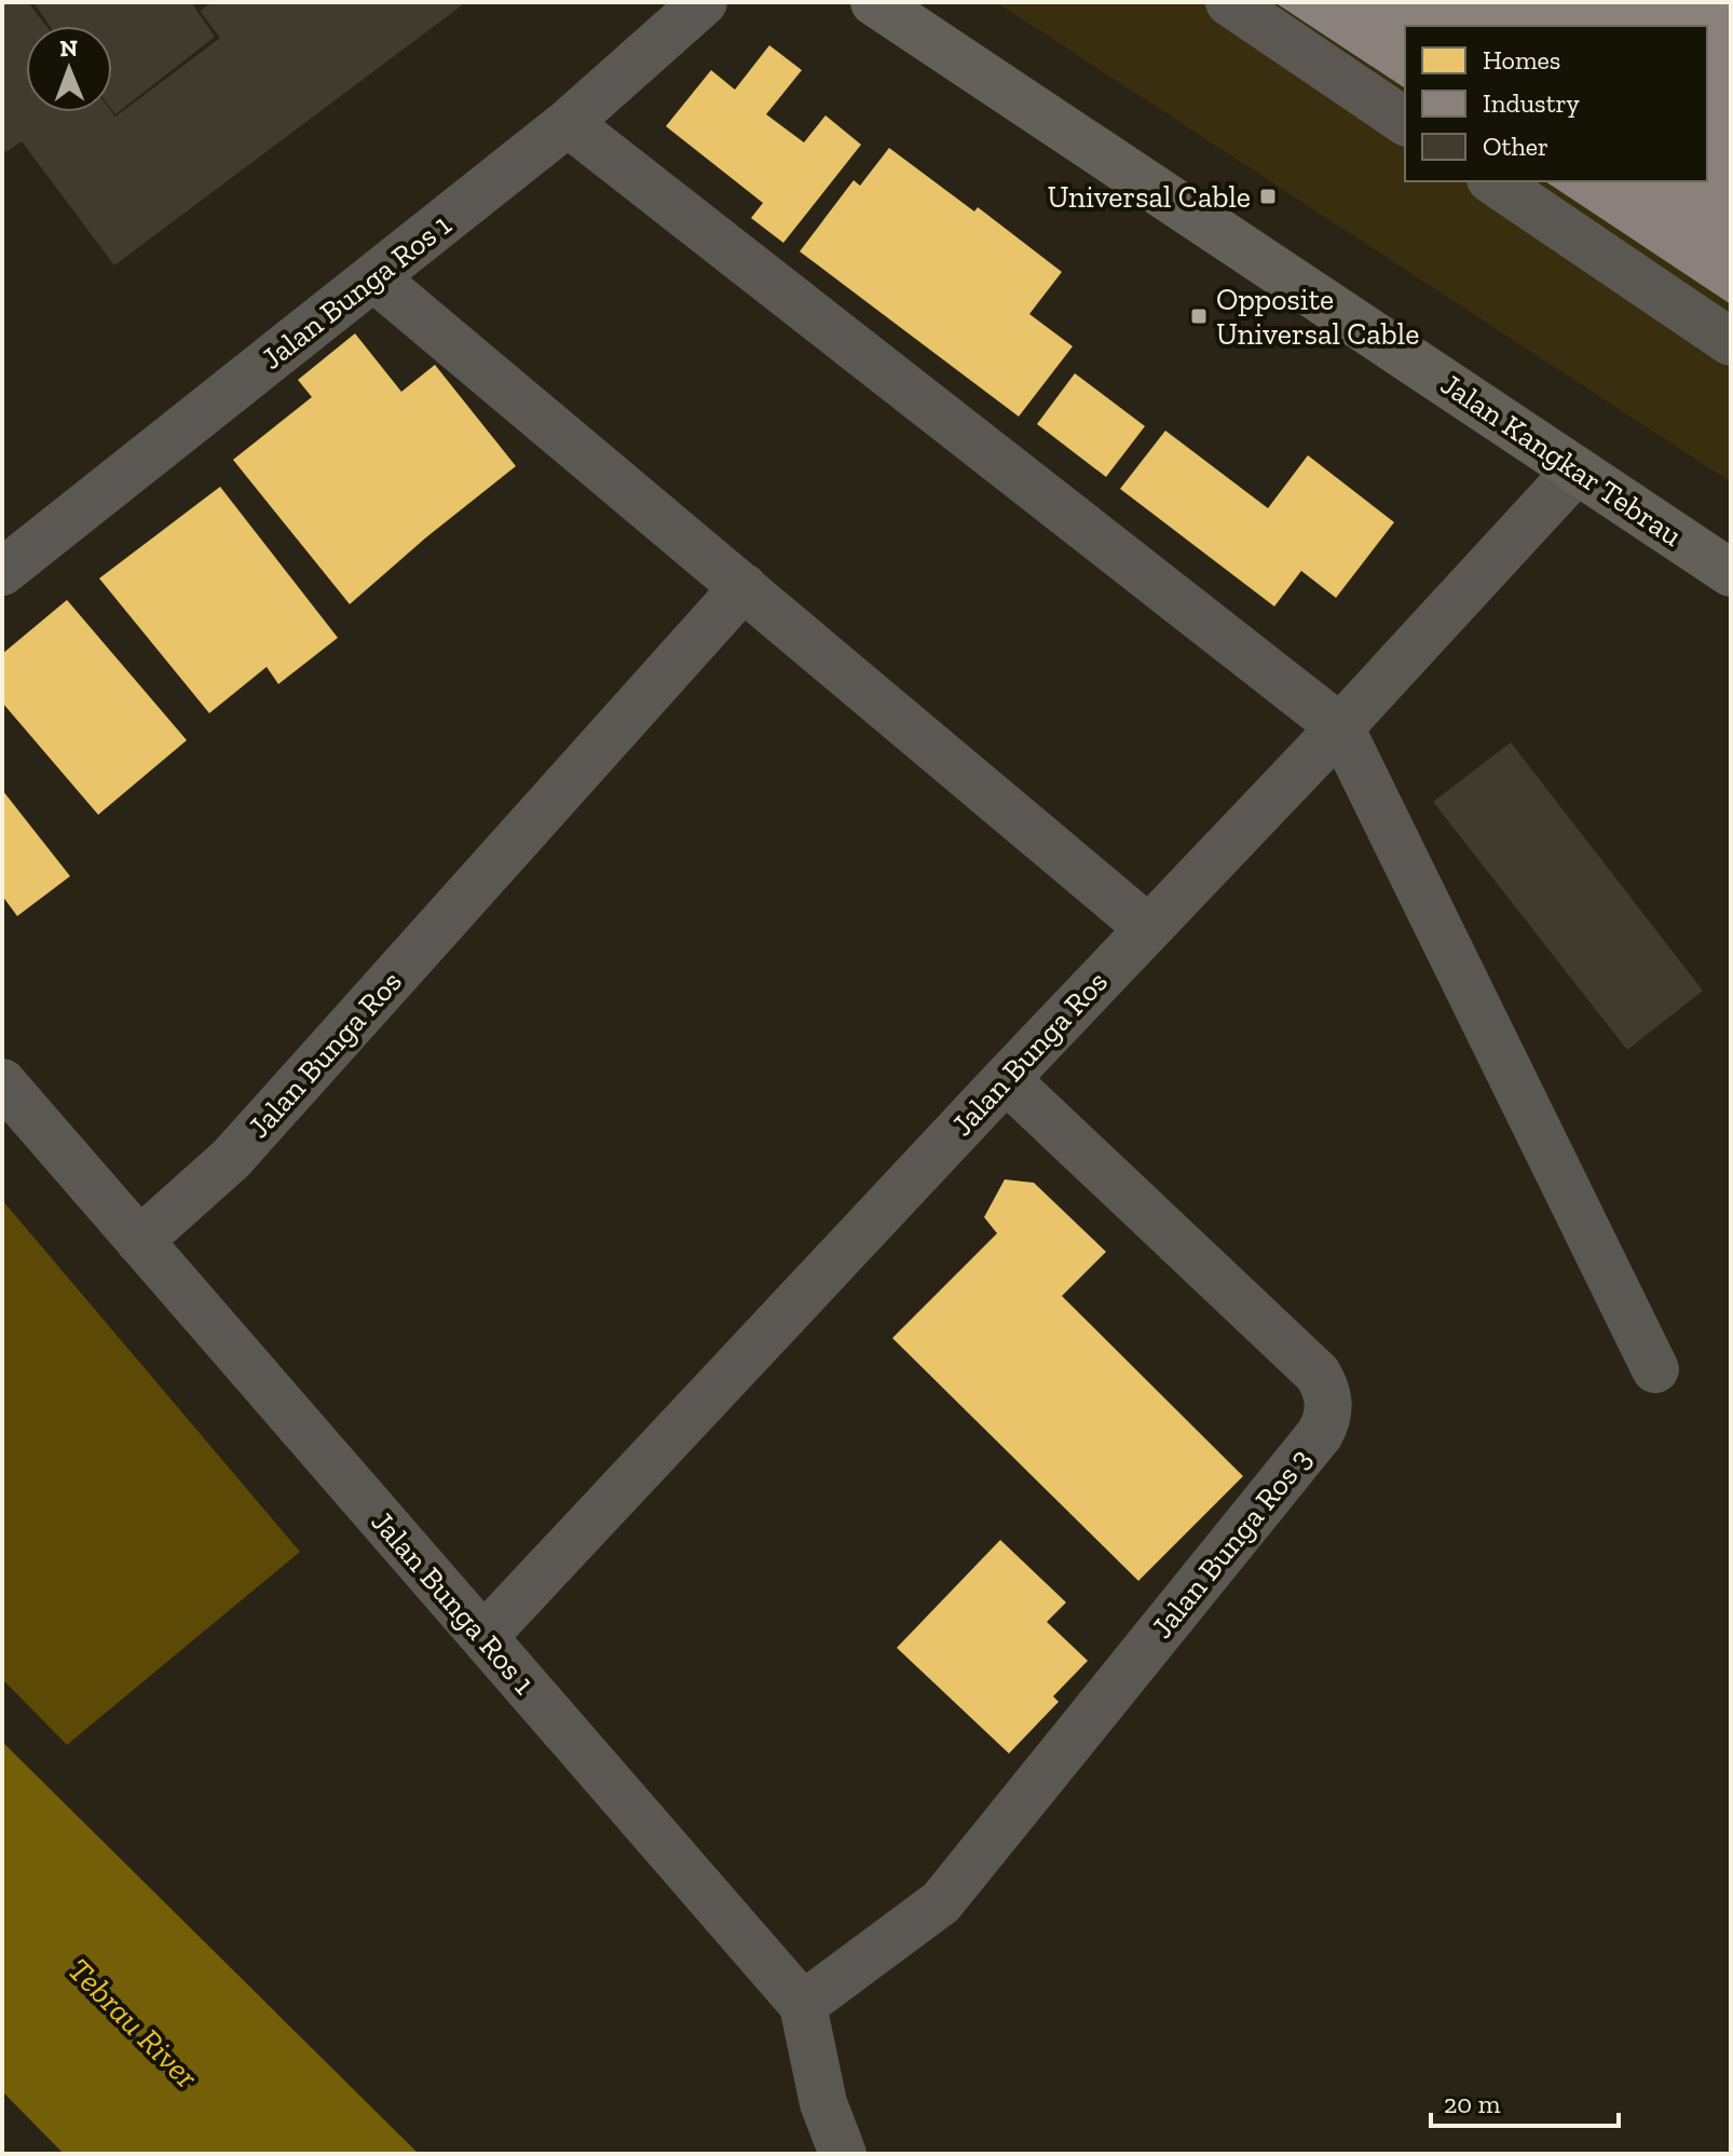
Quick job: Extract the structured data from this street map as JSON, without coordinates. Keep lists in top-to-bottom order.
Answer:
{
  "streets": {
    "main road": ["Jalan Kangkar Tebrau"],
    "street": ["Jalan Bunga Ros 1", "Jalan Bunga Ros", "Jalan Bunga Ros 3"]
  },
  "crossings": [
    ["Jalan Bunga Ros 1", "Jalan Bunga Ros"],
    ["Jalan Bunga Ros 1", "Jalan Bunga Ros 3"],
    ["Jalan Kangkar Tebrau", "Jalan Bunga Ros"],
    ["Jalan Bunga Ros", "Jalan Bunga Ros 3"]
  ],
  "water": ["Tebrau River"],
  "places": {
    "transit": ["Universal Cable", "Opposite Universal Cable"]
  },
  "legend": ["Homes", "Industry", "Other"],
  "scale_bar": "20 m",
  "north": "top"
}
